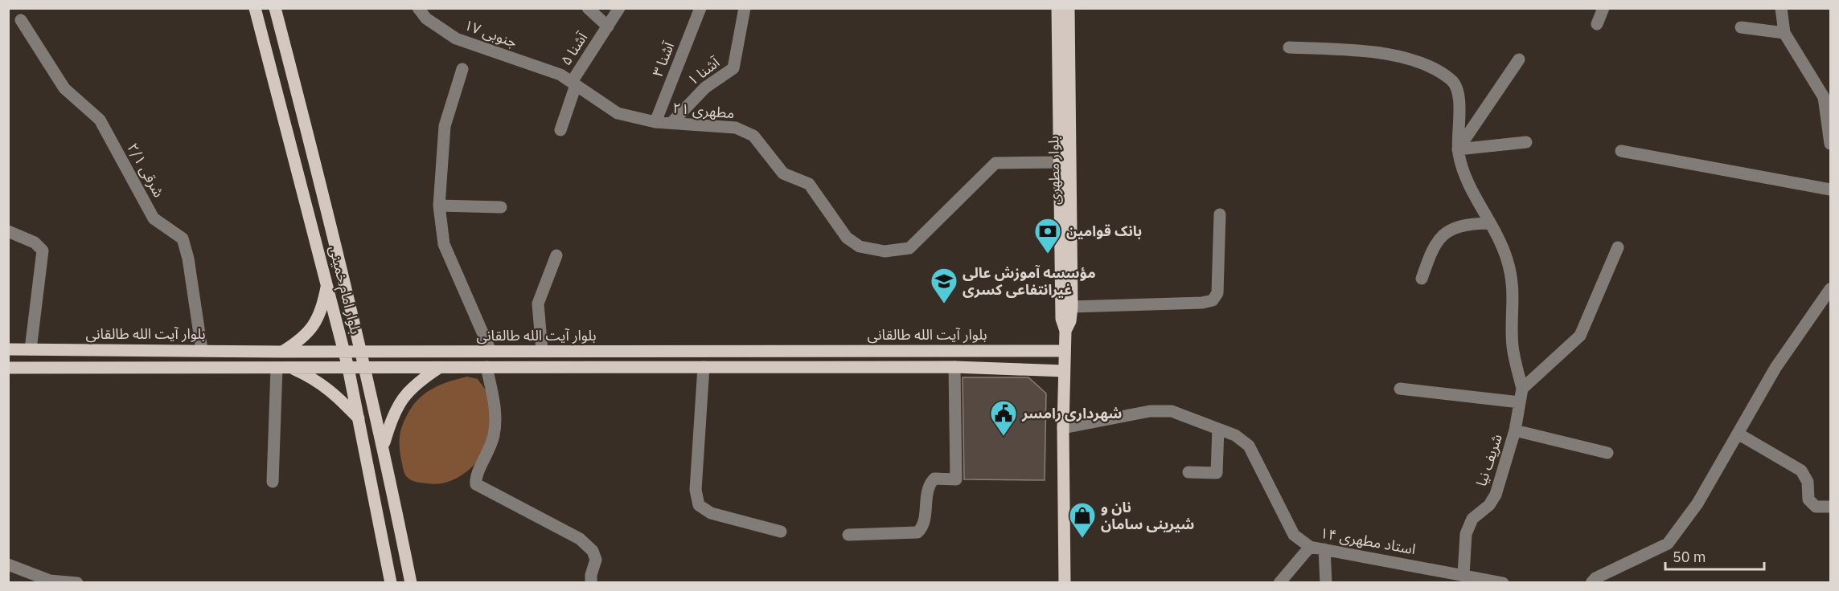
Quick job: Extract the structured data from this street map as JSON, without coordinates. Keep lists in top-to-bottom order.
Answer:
{
  "streets": {
    "main road": ["بلوار مطهری", "بلوار امام خمینی", "بلوار آیت الله طالقانی"],
    "street": [
      "جنوبی ۱۷",
      "آشنا ۵",
      "آشنا ۳",
      "آشنا ۱",
      "مطهری ۲۱",
      "شرقی ۲/۱",
      "شریف نیا",
      "استاد مطهری ۱۴"
    ]
  },
  "crossings": [
    ["جنوبی ۱۷", "مطهری ۲۱"],
    ["آشنا ۵", "مطهری ۲۱"],
    ["آشنا ۳", "مطهری ۲۱"],
    ["آشنا ۱", "مطهری ۲۱"],
    ["مطهری ۲۱", "بلوار مطهری"],
    ["شرقی ۲/۱", "بلوار آیت الله طالقانی"],
    ["بلوار مطهری", "بلوار آیت الله طالقانی"],
    ["بلوار مطهری", "استاد مطهری ۱۴"],
    ["بلوار امام خمینی", "بلوار آیت الله طالقانی"],
    ["شریف نیا", "استاد مطهری ۱۴"]
  ],
  "places": {
    "bank": ["بانک قوامین"],
    "school or university": ["مؤسسه آموزش عالی غیرانتفاعی کسری"],
    "public building": ["شهرداری رامسر"],
    "shop": ["نان و شیرینی سامان"]
  },
  "scale_bar": "50 m"
}
